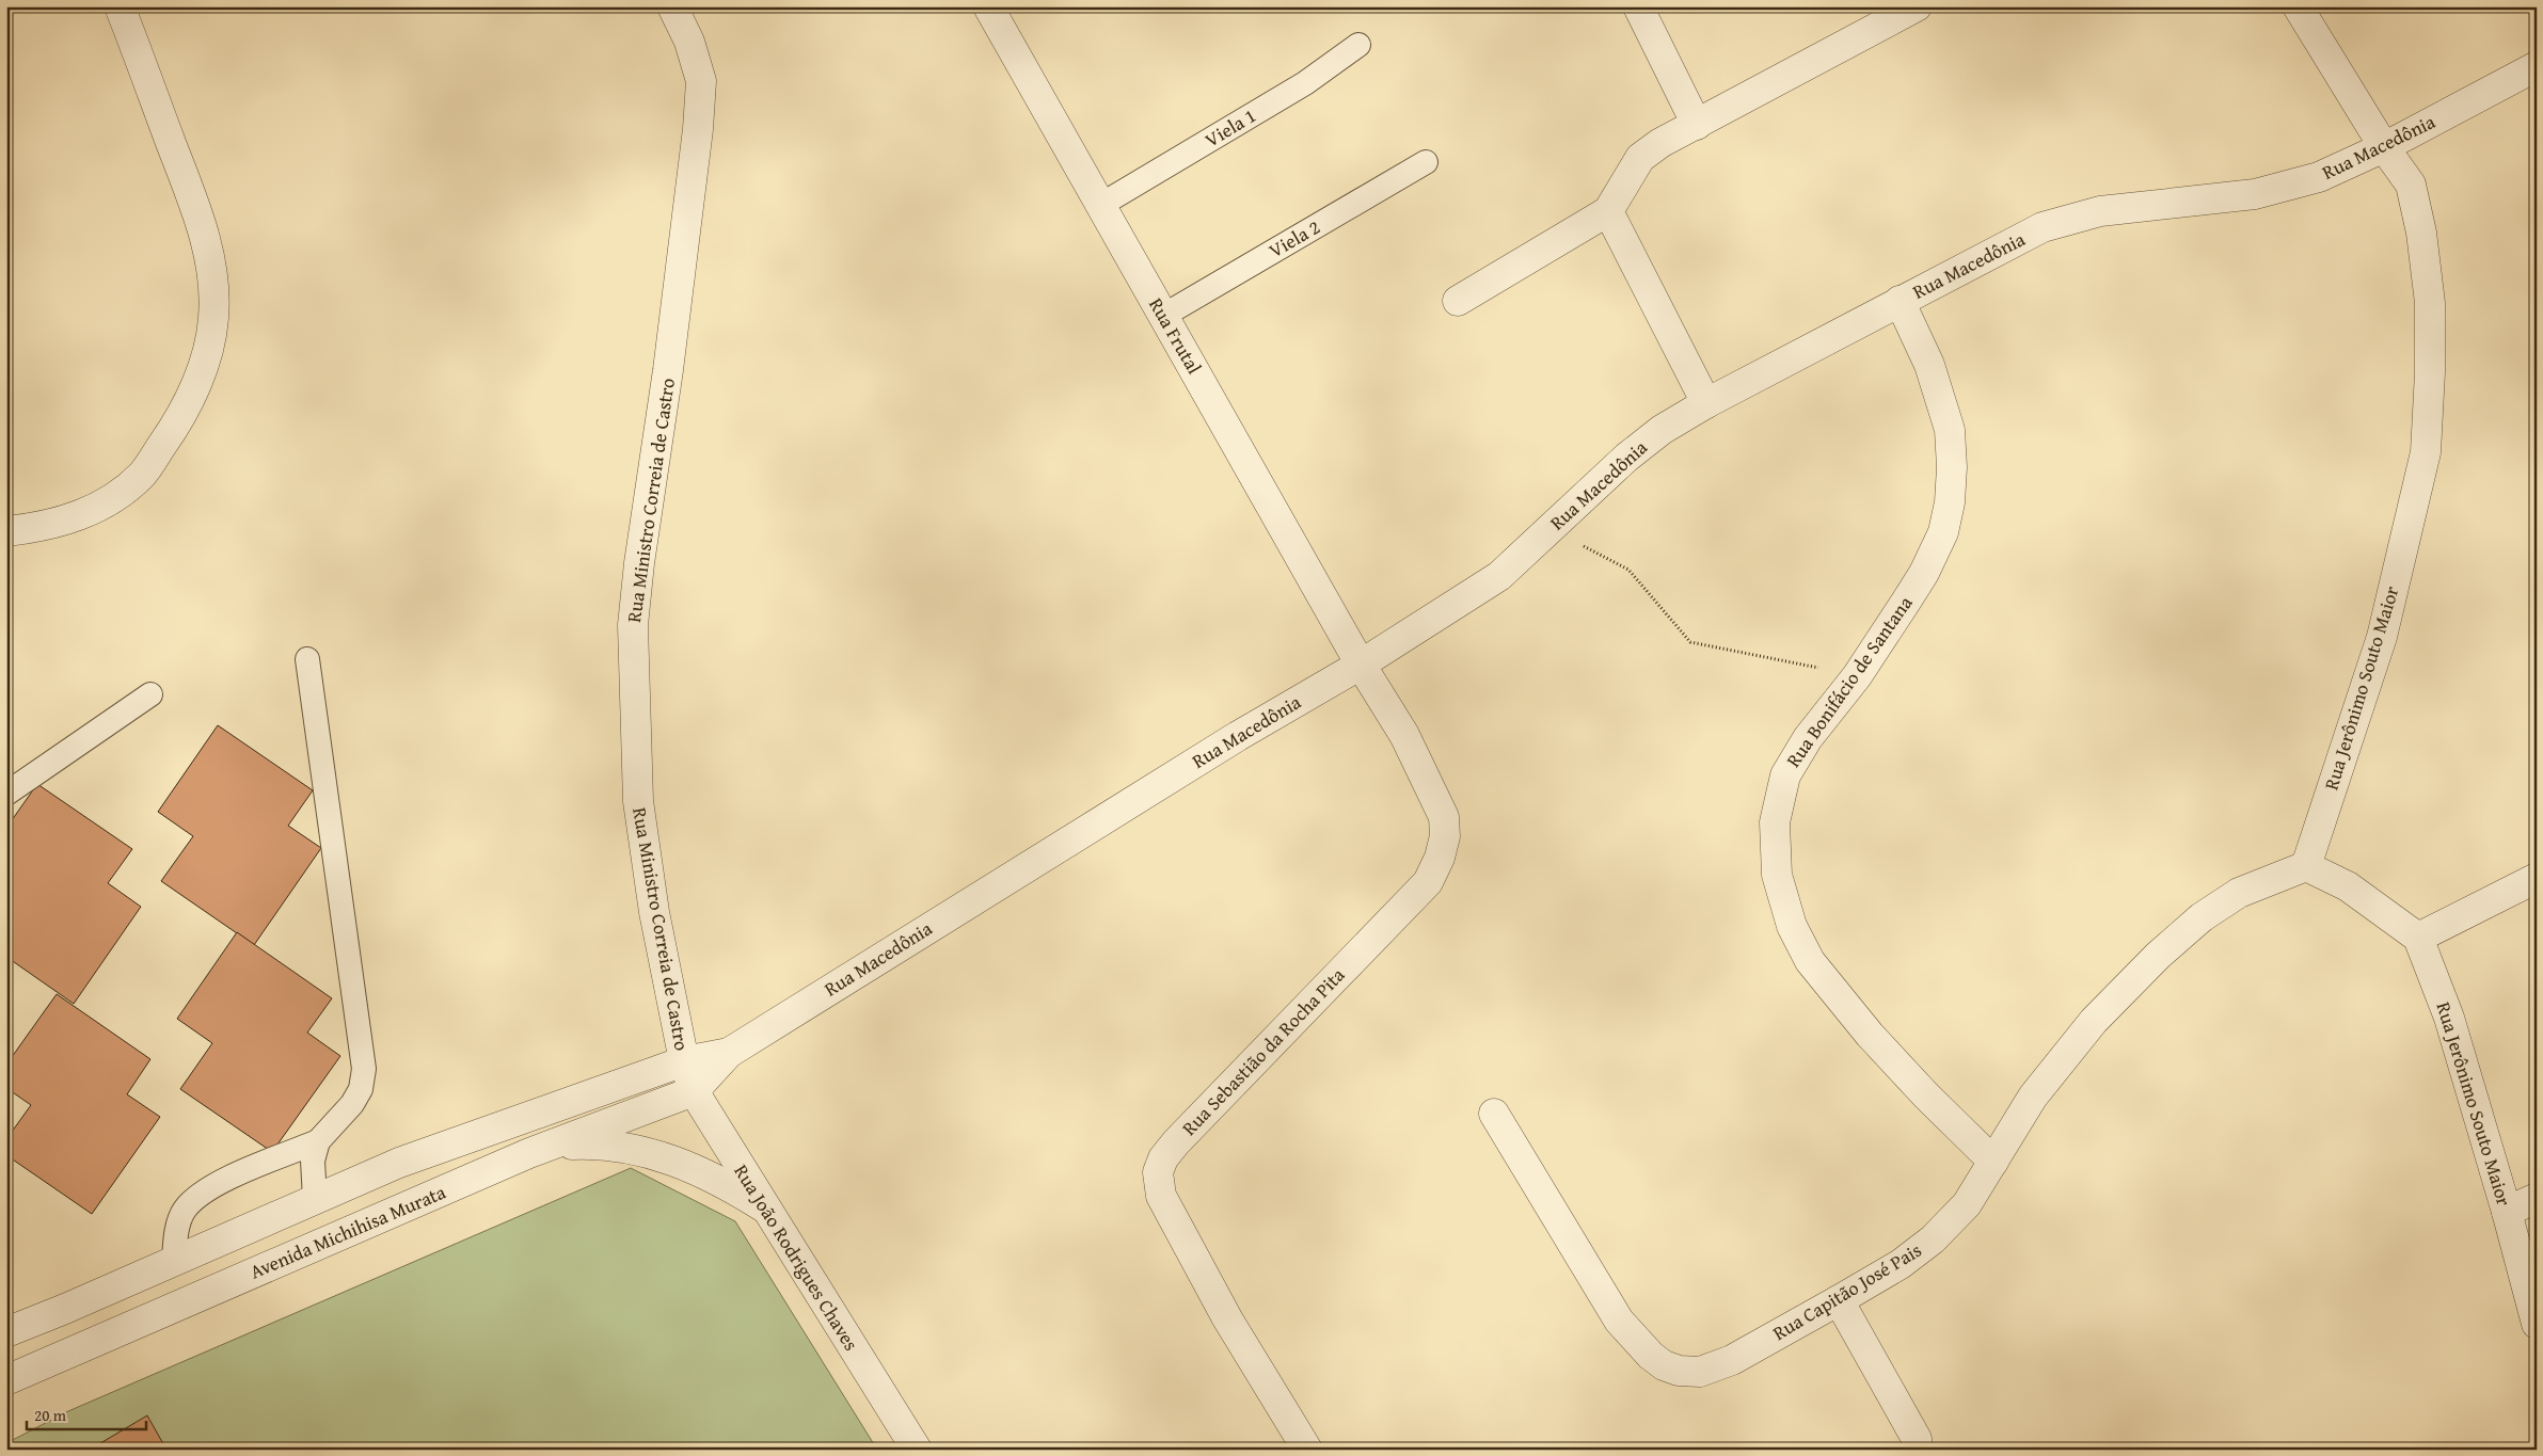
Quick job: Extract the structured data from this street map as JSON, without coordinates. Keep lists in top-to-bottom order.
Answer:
{
  "streets": {
    "street": [
      "Rua Macedônia",
      "Rua Frutal",
      "Rua Ministro Correia de Castro",
      "Rua Bonifácio de Santana",
      "Rua Jerônimo Souto Maior",
      "Rua Sebastião da Rocha Pita",
      "Avenida Michihisa Murata",
      "Rua João Rodrigues Chaves",
      "Rua Capitão José Pais"
    ],
    "lane": ["Viela 1", "Viela 2"]
  },
  "crossings": [
    ["Viela 1", "Rua Frutal"],
    ["Rua Macedônia", "Rua Frutal"],
    ["Rua Macedônia", "Rua Ministro Correia de Castro"],
    ["Rua Macedônia", "Rua Bonifácio de Santana"],
    ["Rua Macedônia", "Rua Jerônimo Souto Maior"],
    ["Rua Macedônia", "Rua Sebastião da Rocha Pita"],
    ["Rua Macedônia", "Avenida Michihisa Murata"],
    ["Rua Macedônia", "Rua João Rodrigues Chaves"],
    ["Viela 2", "Rua Frutal"],
    ["Rua Frutal", "Rua Sebastião da Rocha Pita"],
    ["Rua Ministro Correia de Castro", "Rua João Rodrigues Chaves"],
    ["Rua Bonifácio de Santana", "Rua Capitão José Pais"],
    ["Rua Jerônimo Souto Maior", "Rua Capitão José Pais"],
    ["Avenida Michihisa Murata", "Rua João Rodrigues Chaves"]
  ],
  "scale_bar": "20 m"
}
